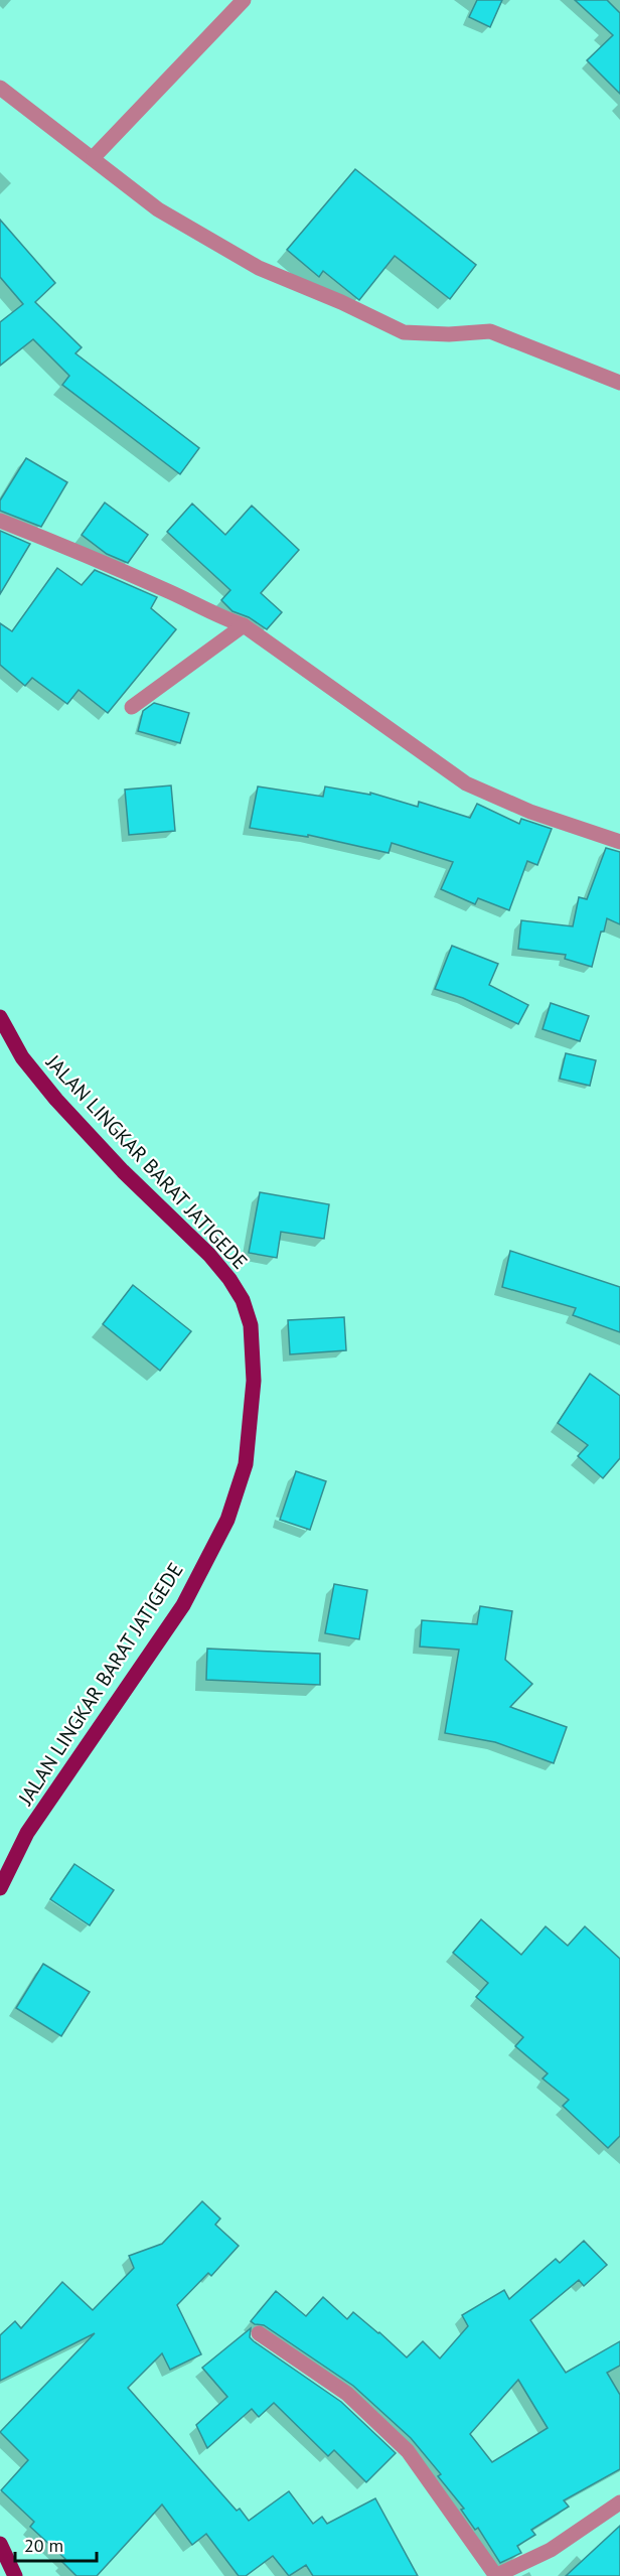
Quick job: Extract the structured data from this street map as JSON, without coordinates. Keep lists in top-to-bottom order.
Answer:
{
  "streets": {
    "main road": ["JALAN LINGKAR BARAT JATIGEDE"]
  },
  "scale_bar": "20 m"
}
